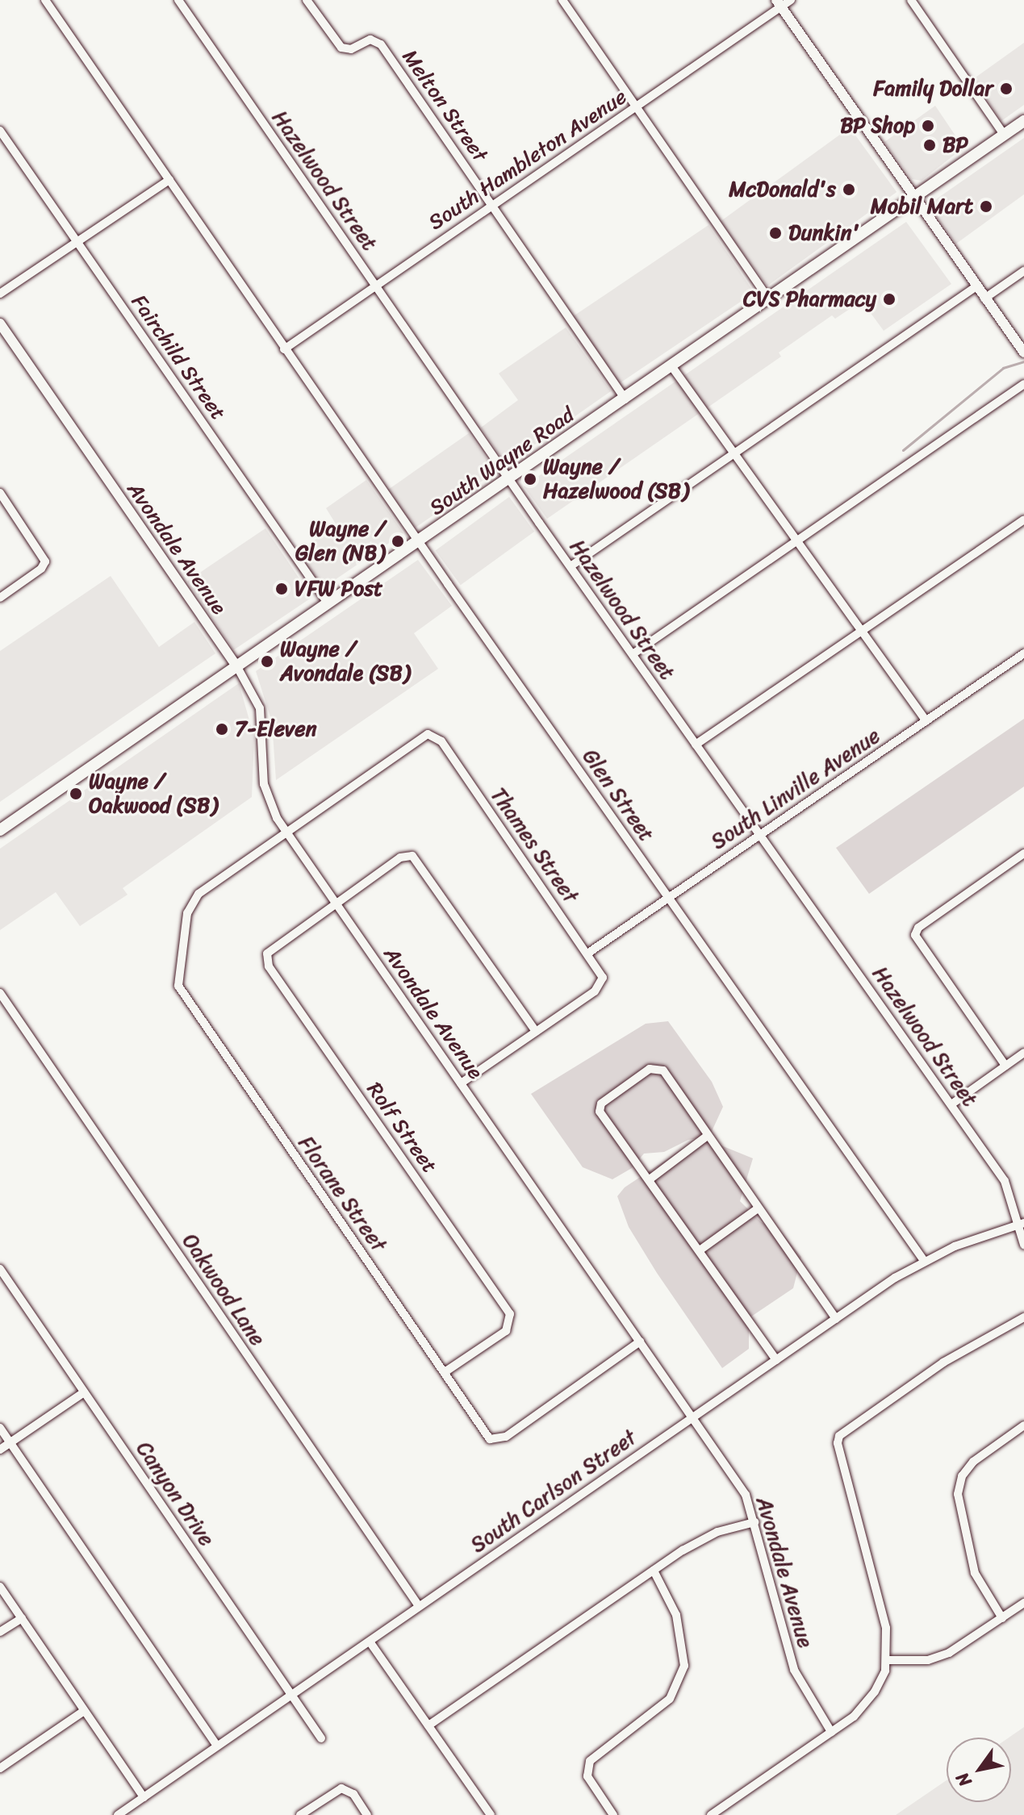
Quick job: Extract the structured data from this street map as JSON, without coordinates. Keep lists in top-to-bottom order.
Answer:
{
  "streets": {
    "main road": ["South Wayne Road"],
    "street": [
      "Melton Street",
      "South Hambleton Avenue",
      "Hazelwood Street",
      "Fairchild Street",
      "Avondale Avenue",
      "South Linville Avenue",
      "Glen Street",
      "Thames Street",
      "Rolf Street",
      "Florane Street",
      "Oakwood Lane",
      "South Carlson Street",
      "Canyon Drive"
    ]
  },
  "crossings": [
    ["Melton Street", "South Hambleton Avenue"],
    ["Melton Street", "South Wayne Road"],
    ["South Hambleton Avenue", "Hazelwood Street"],
    ["South Hambleton Avenue", "Glen Street"],
    ["Hazelwood Street", "South Wayne Road"],
    ["Hazelwood Street", "South Linville Avenue"],
    ["Hazelwood Street", "South Carlson Street"],
    ["Fairchild Street", "South Wayne Road"],
    ["South Wayne Road", "Avondale Avenue"],
    ["South Wayne Road", "Glen Street"],
    ["Avondale Avenue", "Thames Street"],
    ["Avondale Avenue", "Rolf Street"],
    ["Avondale Avenue", "Florane Street"],
    ["Avondale Avenue", "South Carlson Street"],
    ["South Linville Avenue", "Glen Street"],
    ["South Linville Avenue", "Thames Street"],
    ["Glen Street", "South Carlson Street"],
    ["Thames Street", "Florane Street"],
    ["Rolf Street", "Florane Street"],
    ["Oakwood Lane", "South Carlson Street"],
    ["South Carlson Street", "Canyon Drive"]
  ],
  "places": [
    "Family Dollar",
    "BP Shop",
    "BP",
    "McDonald's",
    "Mobil Mart",
    "Dunkin'",
    "CVS Pharmacy",
    "Wayne / Hazelwood (SB)",
    "Wayne / Glen (NB)",
    "VFW Post",
    "Wayne / Avondale (SB)",
    "7-Eleven",
    "Wayne / Oakwood (SB)"
  ],
  "north": "bottom left"
}
